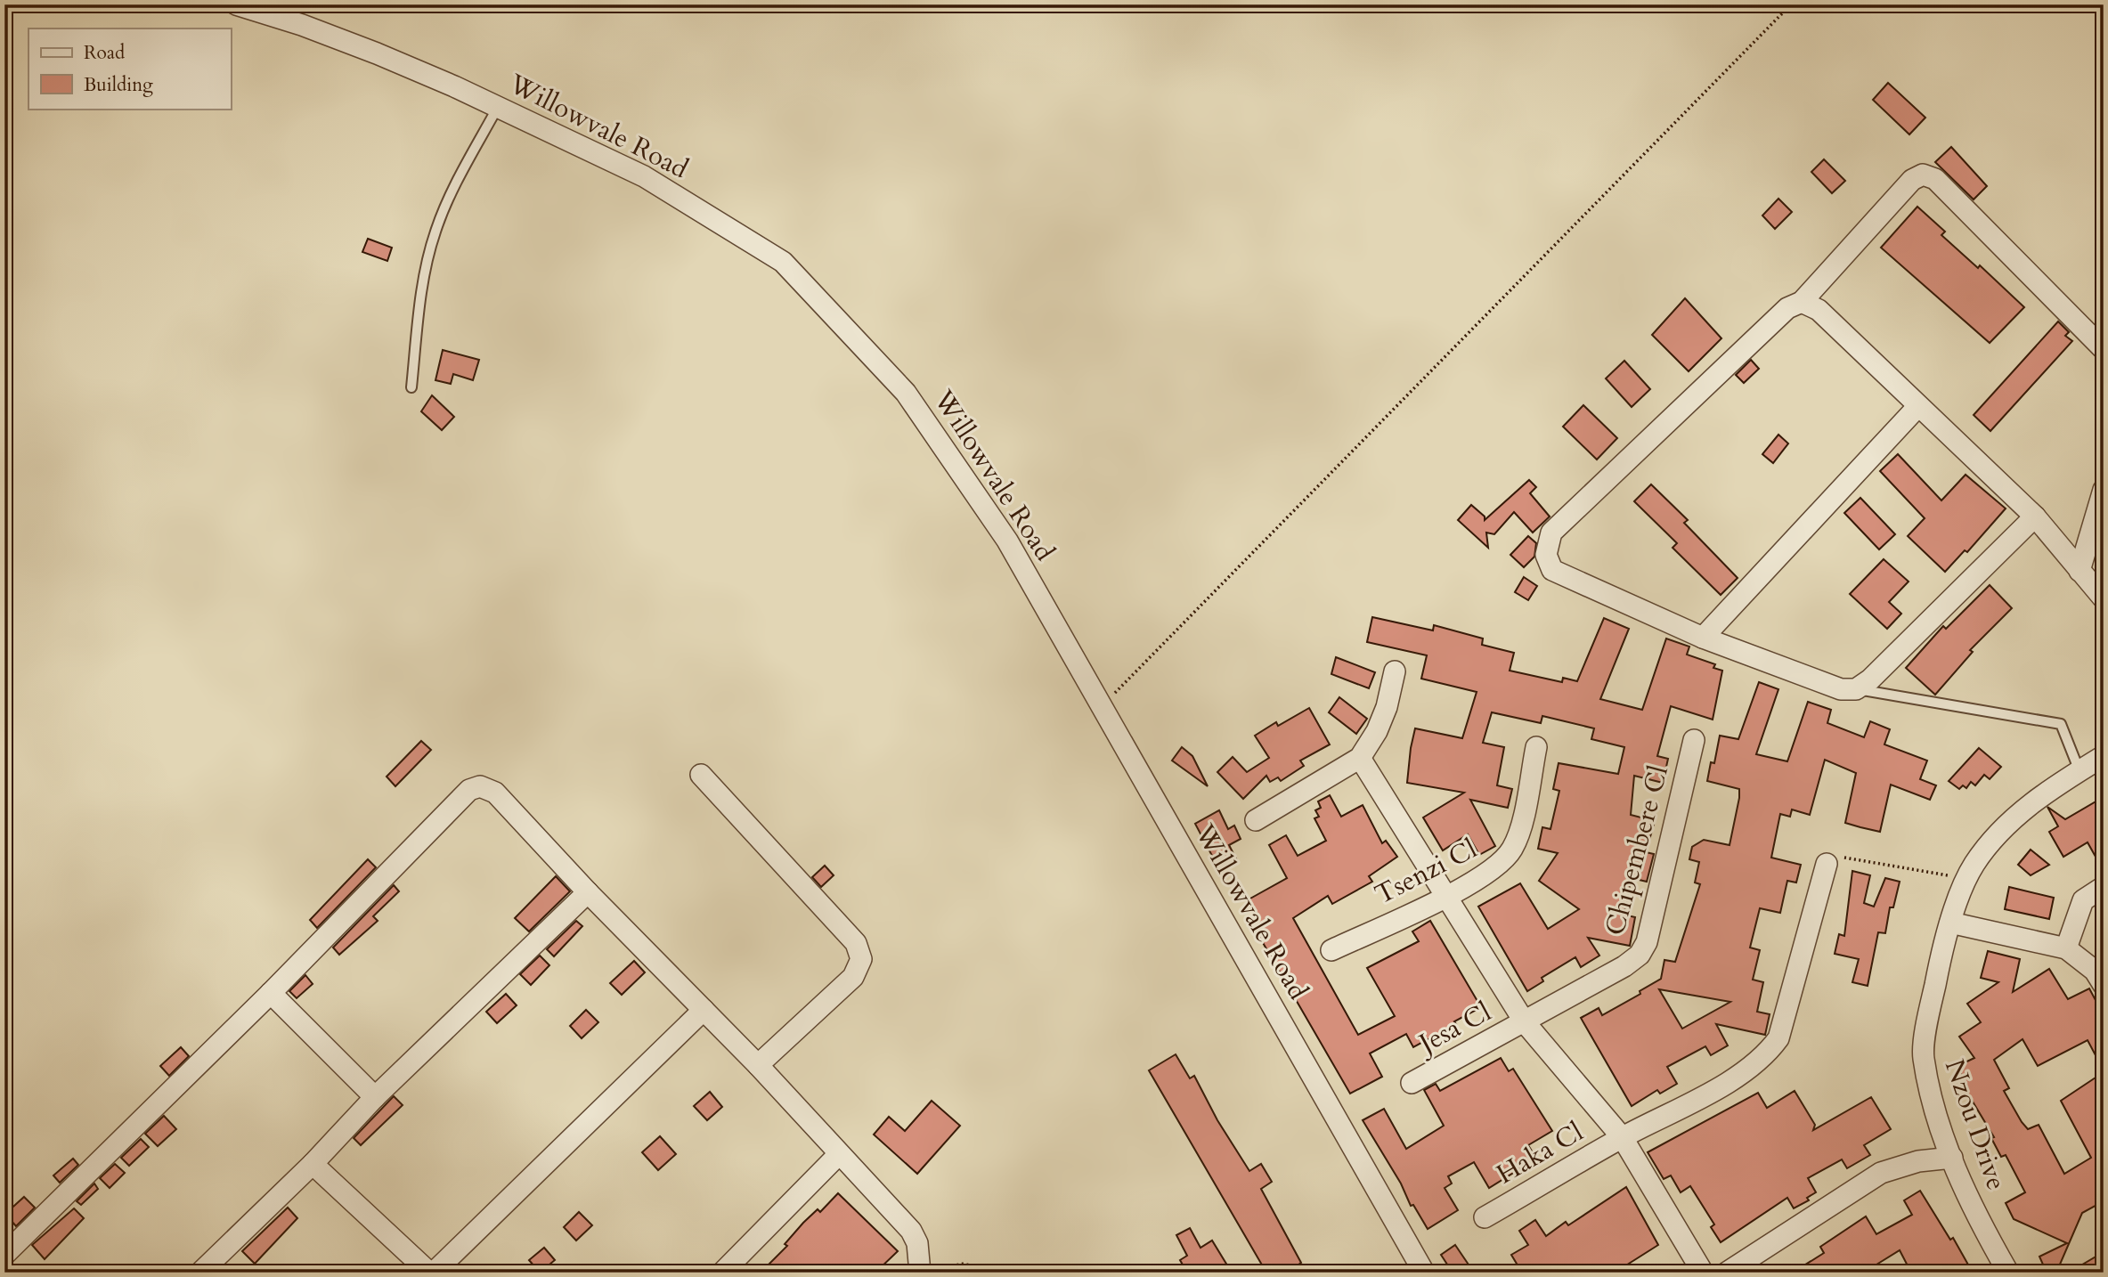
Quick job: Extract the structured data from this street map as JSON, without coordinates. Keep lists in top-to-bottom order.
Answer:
{
  "streets": {
    "street": [
      "Willowvale Road",
      "Chipembere Cl",
      "Tsenzi Cl",
      "Jesa Cl",
      "Nzou Drive",
      "Haka Cl"
    ]
  },
  "crossings": [
    ["Chipembere Cl", "Jesa Cl"]
  ],
  "legend": ["Road", "Building"]
}
